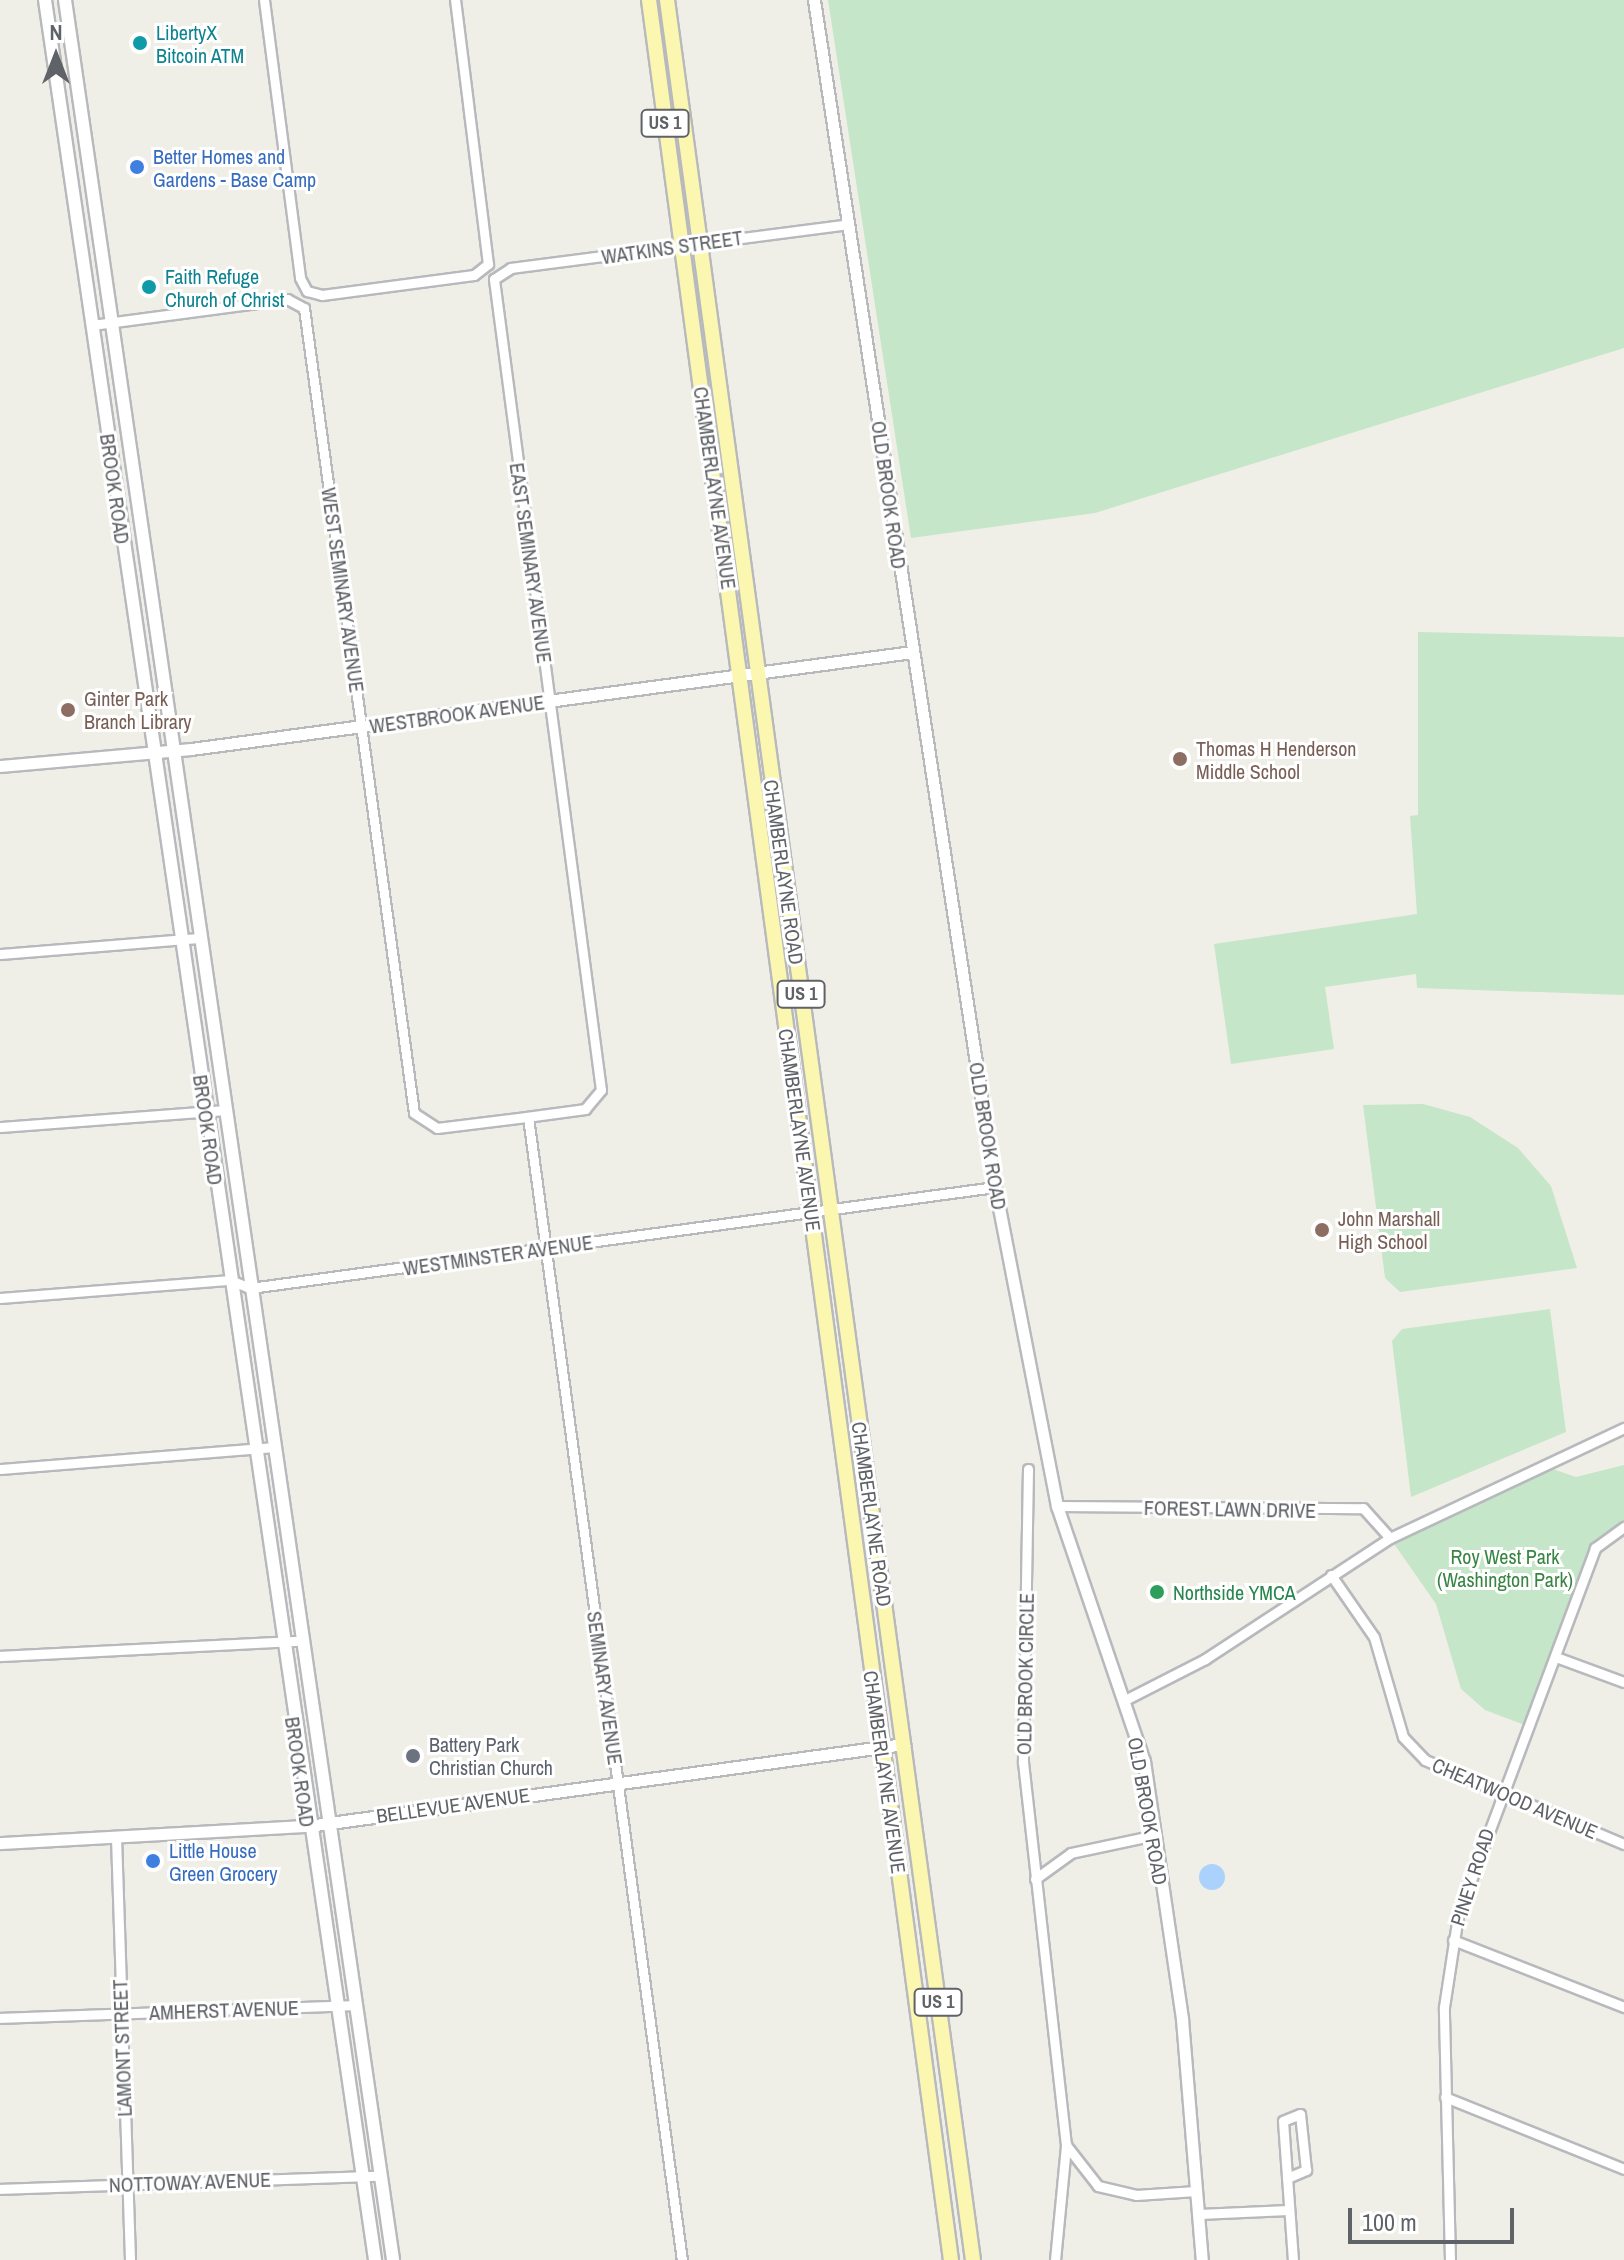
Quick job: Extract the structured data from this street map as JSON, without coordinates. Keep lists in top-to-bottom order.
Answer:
{
  "streets": {
    "main road": [
      "US 1",
      "CHAMBERLAYNE AVENUE",
      "BROOK ROAD",
      "CHAMBERLAYNE ROAD"
    ],
    "street": [
      "WATKINS STREET",
      "OLD BROOK ROAD",
      "EAST SEMINARY AVENUE",
      "WEST SEMINARY AVENUE",
      "WESTBROOK AVENUE",
      "WESTMINSTER AVENUE",
      "FOREST LAWN DRIVE",
      "OLD BROOK CIRCLE",
      "SEMINARY AVENUE",
      "CHEATWOOD AVENUE",
      "BELLEVUE AVENUE",
      "PINEY ROAD",
      "AMHERST AVENUE",
      "LAMONT STREET",
      "NOTTOWAY AVENUE"
    ]
  },
  "crossings": [
    ["WATKINS STREET", "CHAMBERLAYNE AVENUE"],
    ["WATKINS STREET", "OLD BROOK ROAD"],
    ["WATKINS STREET", "EAST SEMINARY AVENUE"],
    ["WATKINS STREET", "CHAMBERLAYNE ROAD"],
    ["CHAMBERLAYNE AVENUE", "WESTBROOK AVENUE"],
    ["CHAMBERLAYNE AVENUE", "CHAMBERLAYNE ROAD"],
    ["CHAMBERLAYNE AVENUE", "WESTMINSTER AVENUE"],
    ["CHAMBERLAYNE AVENUE", "BELLEVUE AVENUE"],
    ["BROOK ROAD", "WEST SEMINARY AVENUE"],
    ["BROOK ROAD", "WESTBROOK AVENUE"],
    ["BROOK ROAD", "WESTMINSTER AVENUE"],
    ["BROOK ROAD", "BELLEVUE AVENUE"],
    ["BROOK ROAD", "AMHERST AVENUE"],
    ["BROOK ROAD", "NOTTOWAY AVENUE"],
    ["OLD BROOK ROAD", "WESTBROOK AVENUE"],
    ["OLD BROOK ROAD", "WESTMINSTER AVENUE"],
    ["OLD BROOK ROAD", "FOREST LAWN DRIVE"],
    ["EAST SEMINARY AVENUE", "WEST SEMINARY AVENUE"],
    ["EAST SEMINARY AVENUE", "WESTBROOK AVENUE"],
    ["EAST SEMINARY AVENUE", "SEMINARY AVENUE"],
    ["WEST SEMINARY AVENUE", "WESTBROOK AVENUE"],
    ["WEST SEMINARY AVENUE", "SEMINARY AVENUE"],
    ["WESTBROOK AVENUE", "CHAMBERLAYNE ROAD"],
    ["CHAMBERLAYNE ROAD", "WESTMINSTER AVENUE"],
    ["CHAMBERLAYNE ROAD", "BELLEVUE AVENUE"],
    ["WESTMINSTER AVENUE", "SEMINARY AVENUE"],
    ["SEMINARY AVENUE", "BELLEVUE AVENUE"],
    ["CHEATWOOD AVENUE", "PINEY ROAD"],
    ["BELLEVUE AVENUE", "LAMONT STREET"],
    ["AMHERST AVENUE", "LAMONT STREET"],
    ["LAMONT STREET", "NOTTOWAY AVENUE"]
  ],
  "parks": ["Roy West Park (Washington Park)"],
  "places": [
    "LibertyX Bitcoin ATM",
    "Better Homes and Gardens - Base Camp",
    "Faith Refuge Church of Christ",
    "Ginter Park Branch Library",
    "Thomas H Henderson Middle School",
    "John Marshall High School",
    "Northside YMCA",
    "Battery Park Christian Church",
    "Little House Green Grocery"
  ],
  "scale_bar": "100 m",
  "north": "top"
}
